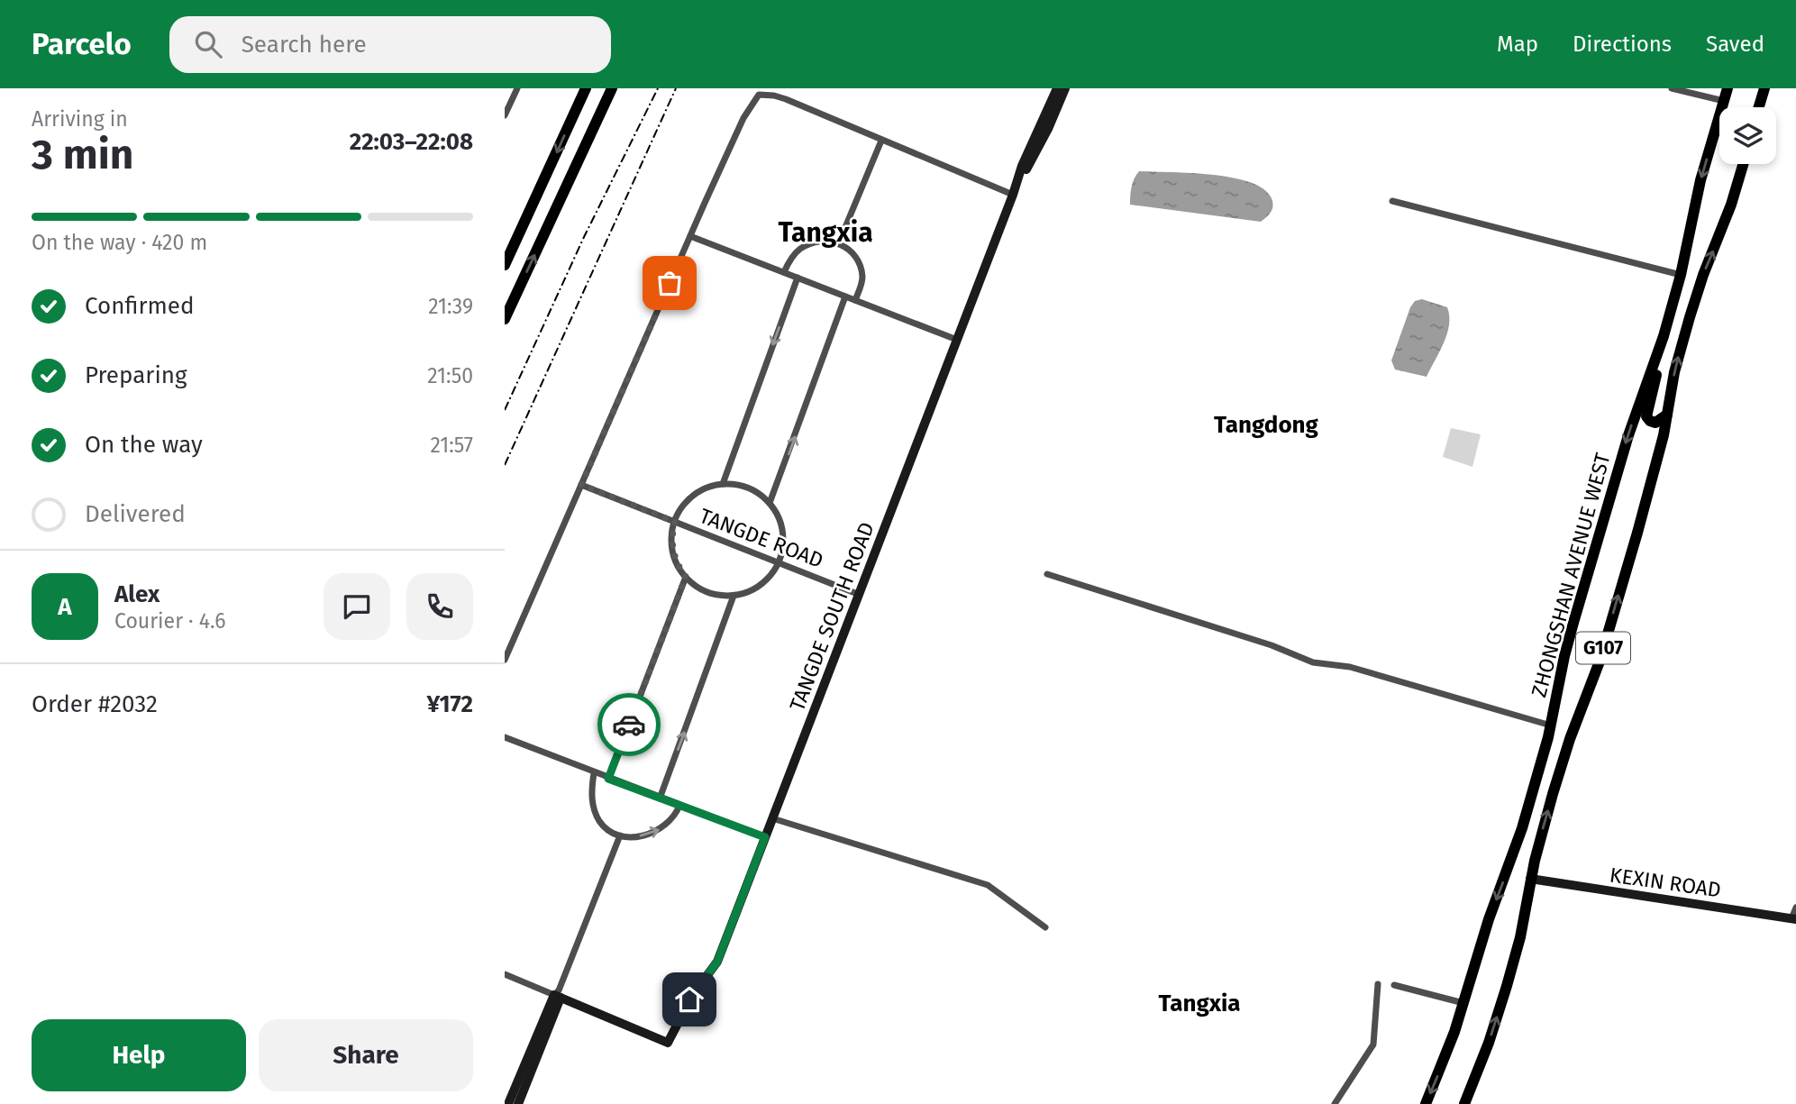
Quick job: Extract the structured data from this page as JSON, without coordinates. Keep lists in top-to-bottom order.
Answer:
{
  "streets": {
    "highway": ["ZHONGSHAN AVENUE WEST", "G107"],
    "street": ["TANGDE ROAD", "TANGDE SOUTH ROAD", "KEXIN ROAD"]
  },
  "crossings": [
    ["TANGDE ROAD", "TANGDE SOUTH ROAD"],
    ["G107", "KEXIN ROAD"]
  ],
  "districts": ["Tangxia", "Tangdong", "Tangxia"],
  "page": {
    "header": "Parcelo",
    "search": "Search here",
    "nav": ["Map", "Directions", "Saved"],
    "heading": ["3 min", "Arriving in", "22:03–22:08"],
    "panel": [
      "Alex",
      "Courier · 4.6",
      "Order #2032",
      "¥172"
    ],
    "bar": "On the way · 420 m",
    "list": [
      ["Confirmed", "21:39"],
      ["Preparing", "21:50"],
      ["On the way", "21:57"],
      "Delivered"
    ],
    "round": "A",
    "buttons": ["Help", "Share"]
  }
}
